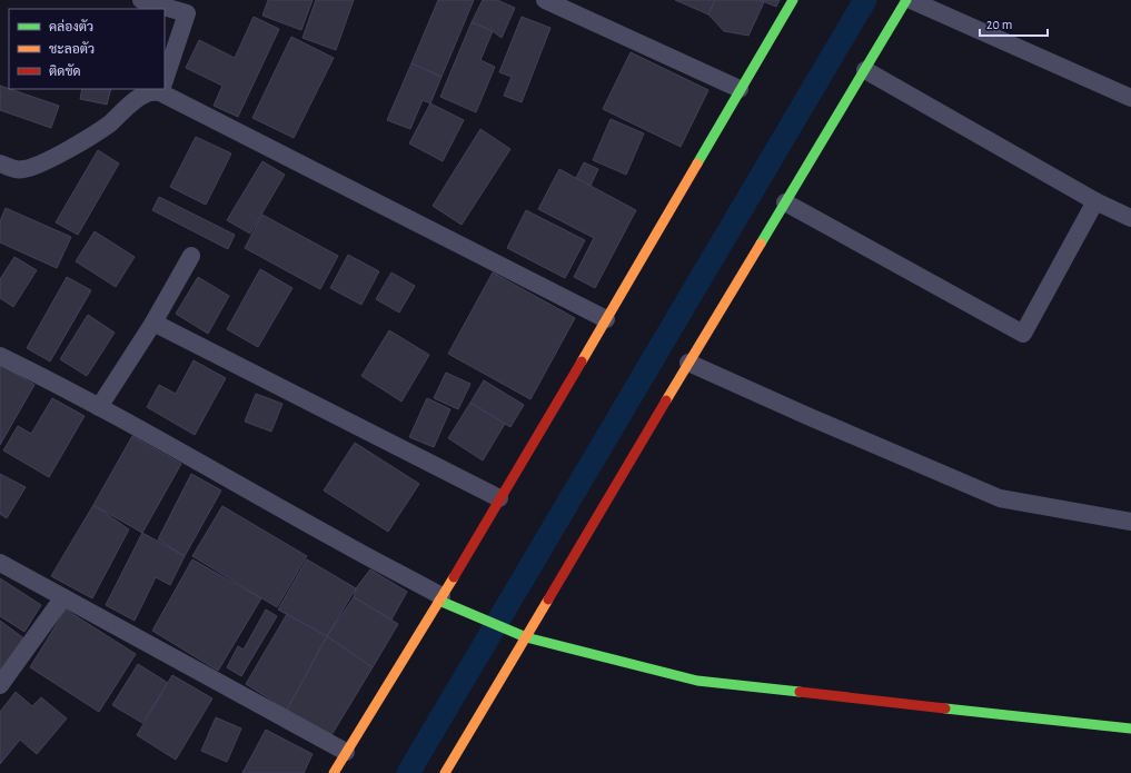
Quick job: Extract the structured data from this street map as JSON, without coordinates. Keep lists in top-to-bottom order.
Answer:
{
  "legend": ["คล่องตัว", "ชะลอตัว", "ติดขัด"],
  "scale_bar": "20 m"
}
